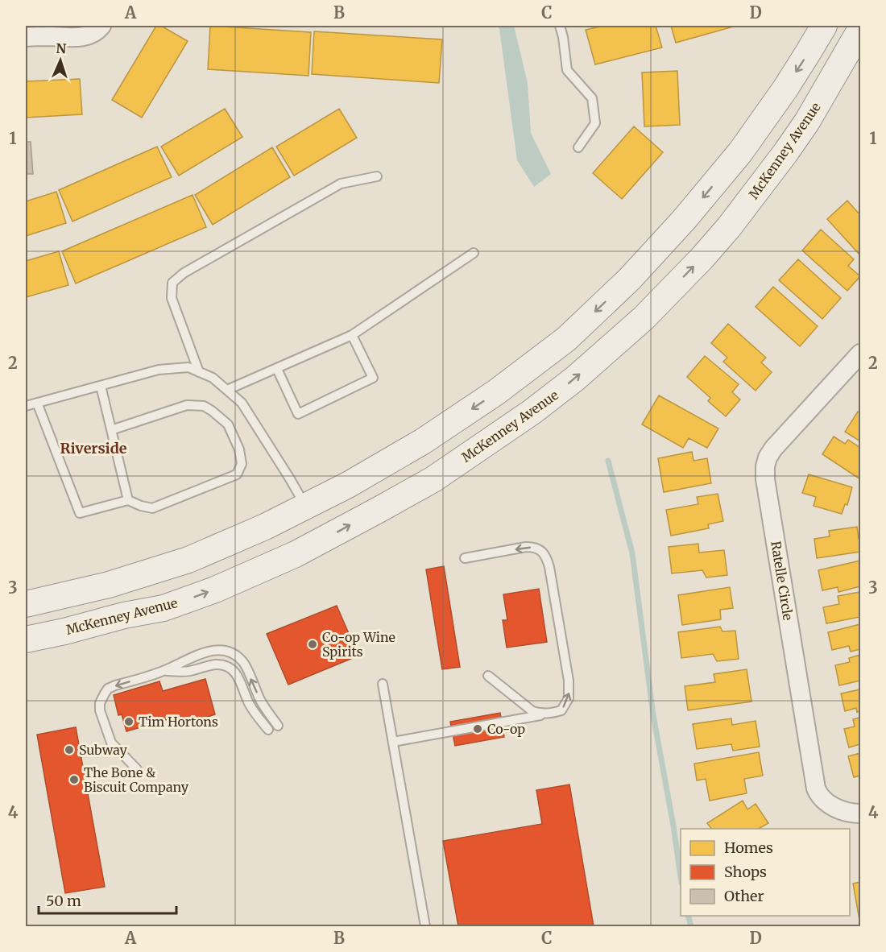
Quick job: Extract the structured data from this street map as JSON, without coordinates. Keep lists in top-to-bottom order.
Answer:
{
  "streets": {
    "main road": ["McKenney Avenue"],
    "street": ["Ratelle Circle"]
  },
  "districts": ["Riverside"],
  "places": [
    "Co-op Wine Spirits",
    "Tim Hortons",
    "Co-op",
    "Subway",
    "The Bone & Biscuit Company"
  ],
  "legend": ["Homes", "Shops", "Other"],
  "scale_bar": "50 m",
  "north": "top",
  "grid": {
    "columns": [
      "A",
      "B",
      "C",
      "D"
    ],
    "rows": [
      "1",
      "2",
      "3",
      "4"
    ]
  }
}
